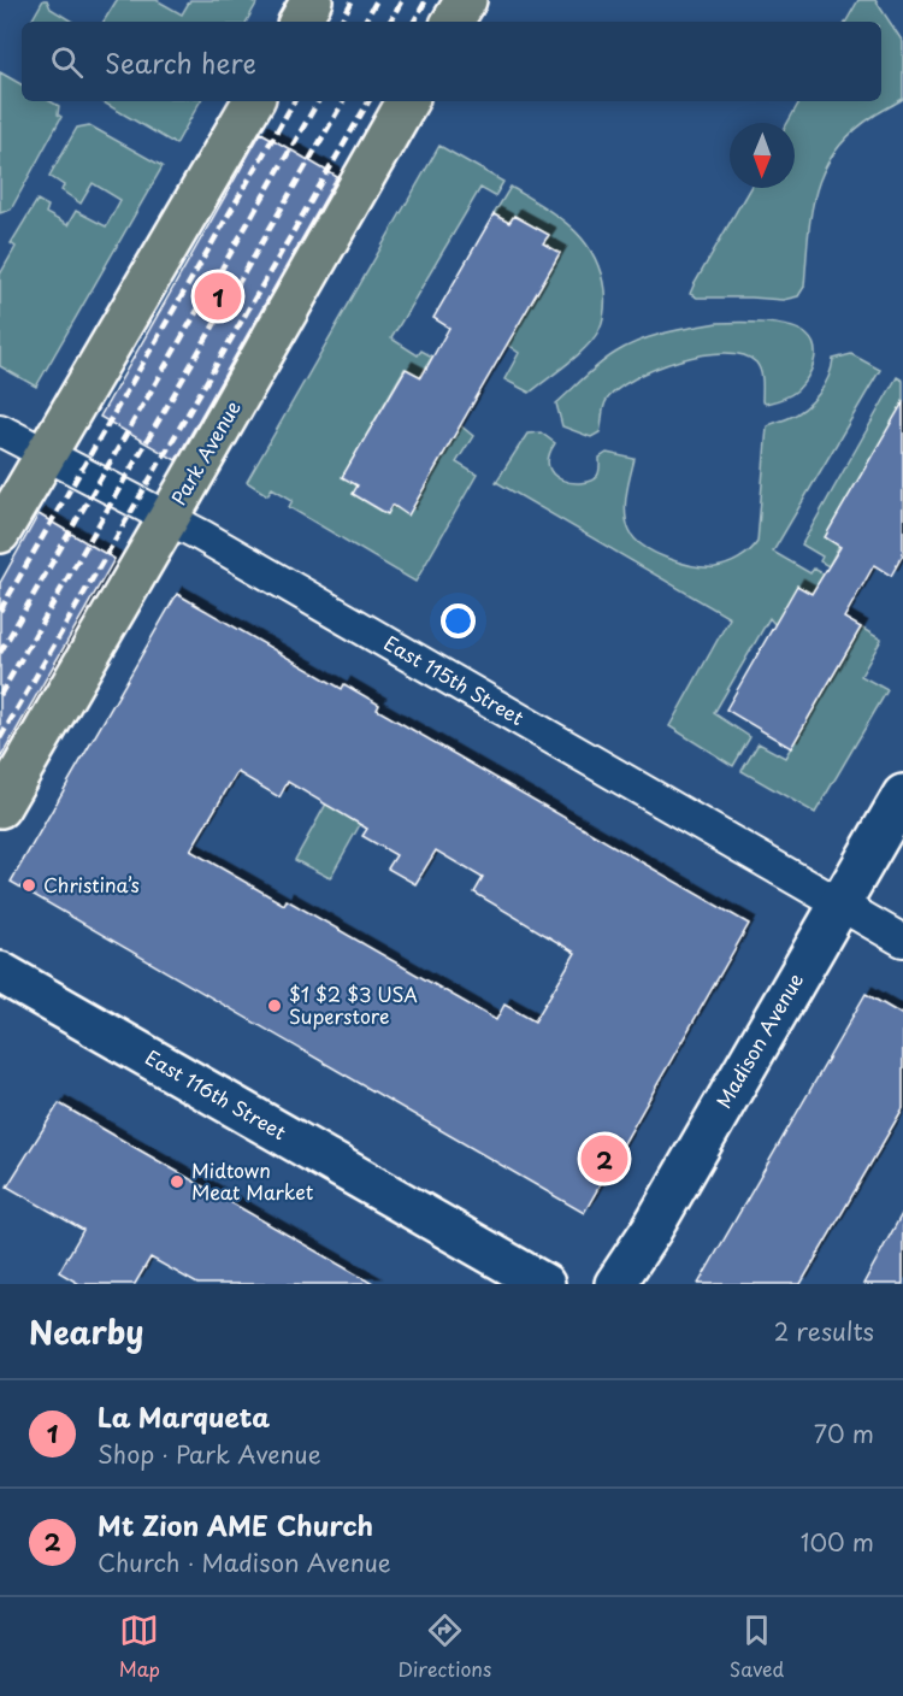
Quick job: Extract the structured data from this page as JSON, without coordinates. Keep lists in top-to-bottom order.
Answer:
{
  "streets": {
    "main road": ["Park Avenue"],
    "street": ["East 115th Street", "Madison Avenue", "East 116th Street"]
  },
  "crossings": [
    ["Park Avenue", "East 115th Street"],
    ["East 115th Street", "Madison Avenue"]
  ],
  "places": ["Christina’s", "$1 $2 $3 USA Superstore", "Midtown Meat Market"],
  "north": "bottom",
  "page": {
    "search": "Search here",
    "pins": ["1", "2"],
    "heading": ["Nearby", "2 results"],
    "list": [
      {
        "mark": "1",
        "name": "La Marqueta",
        "note": "Shop · Park Avenue",
        "value": "70 m"
      },
      {
        "mark": "2",
        "name": "Mt Zion AME Church",
        "note": "Church · Madison Avenue",
        "value": "100 m"
      }
    ],
    "nav": ["Map", "Directions", "Saved"]
  }
}
